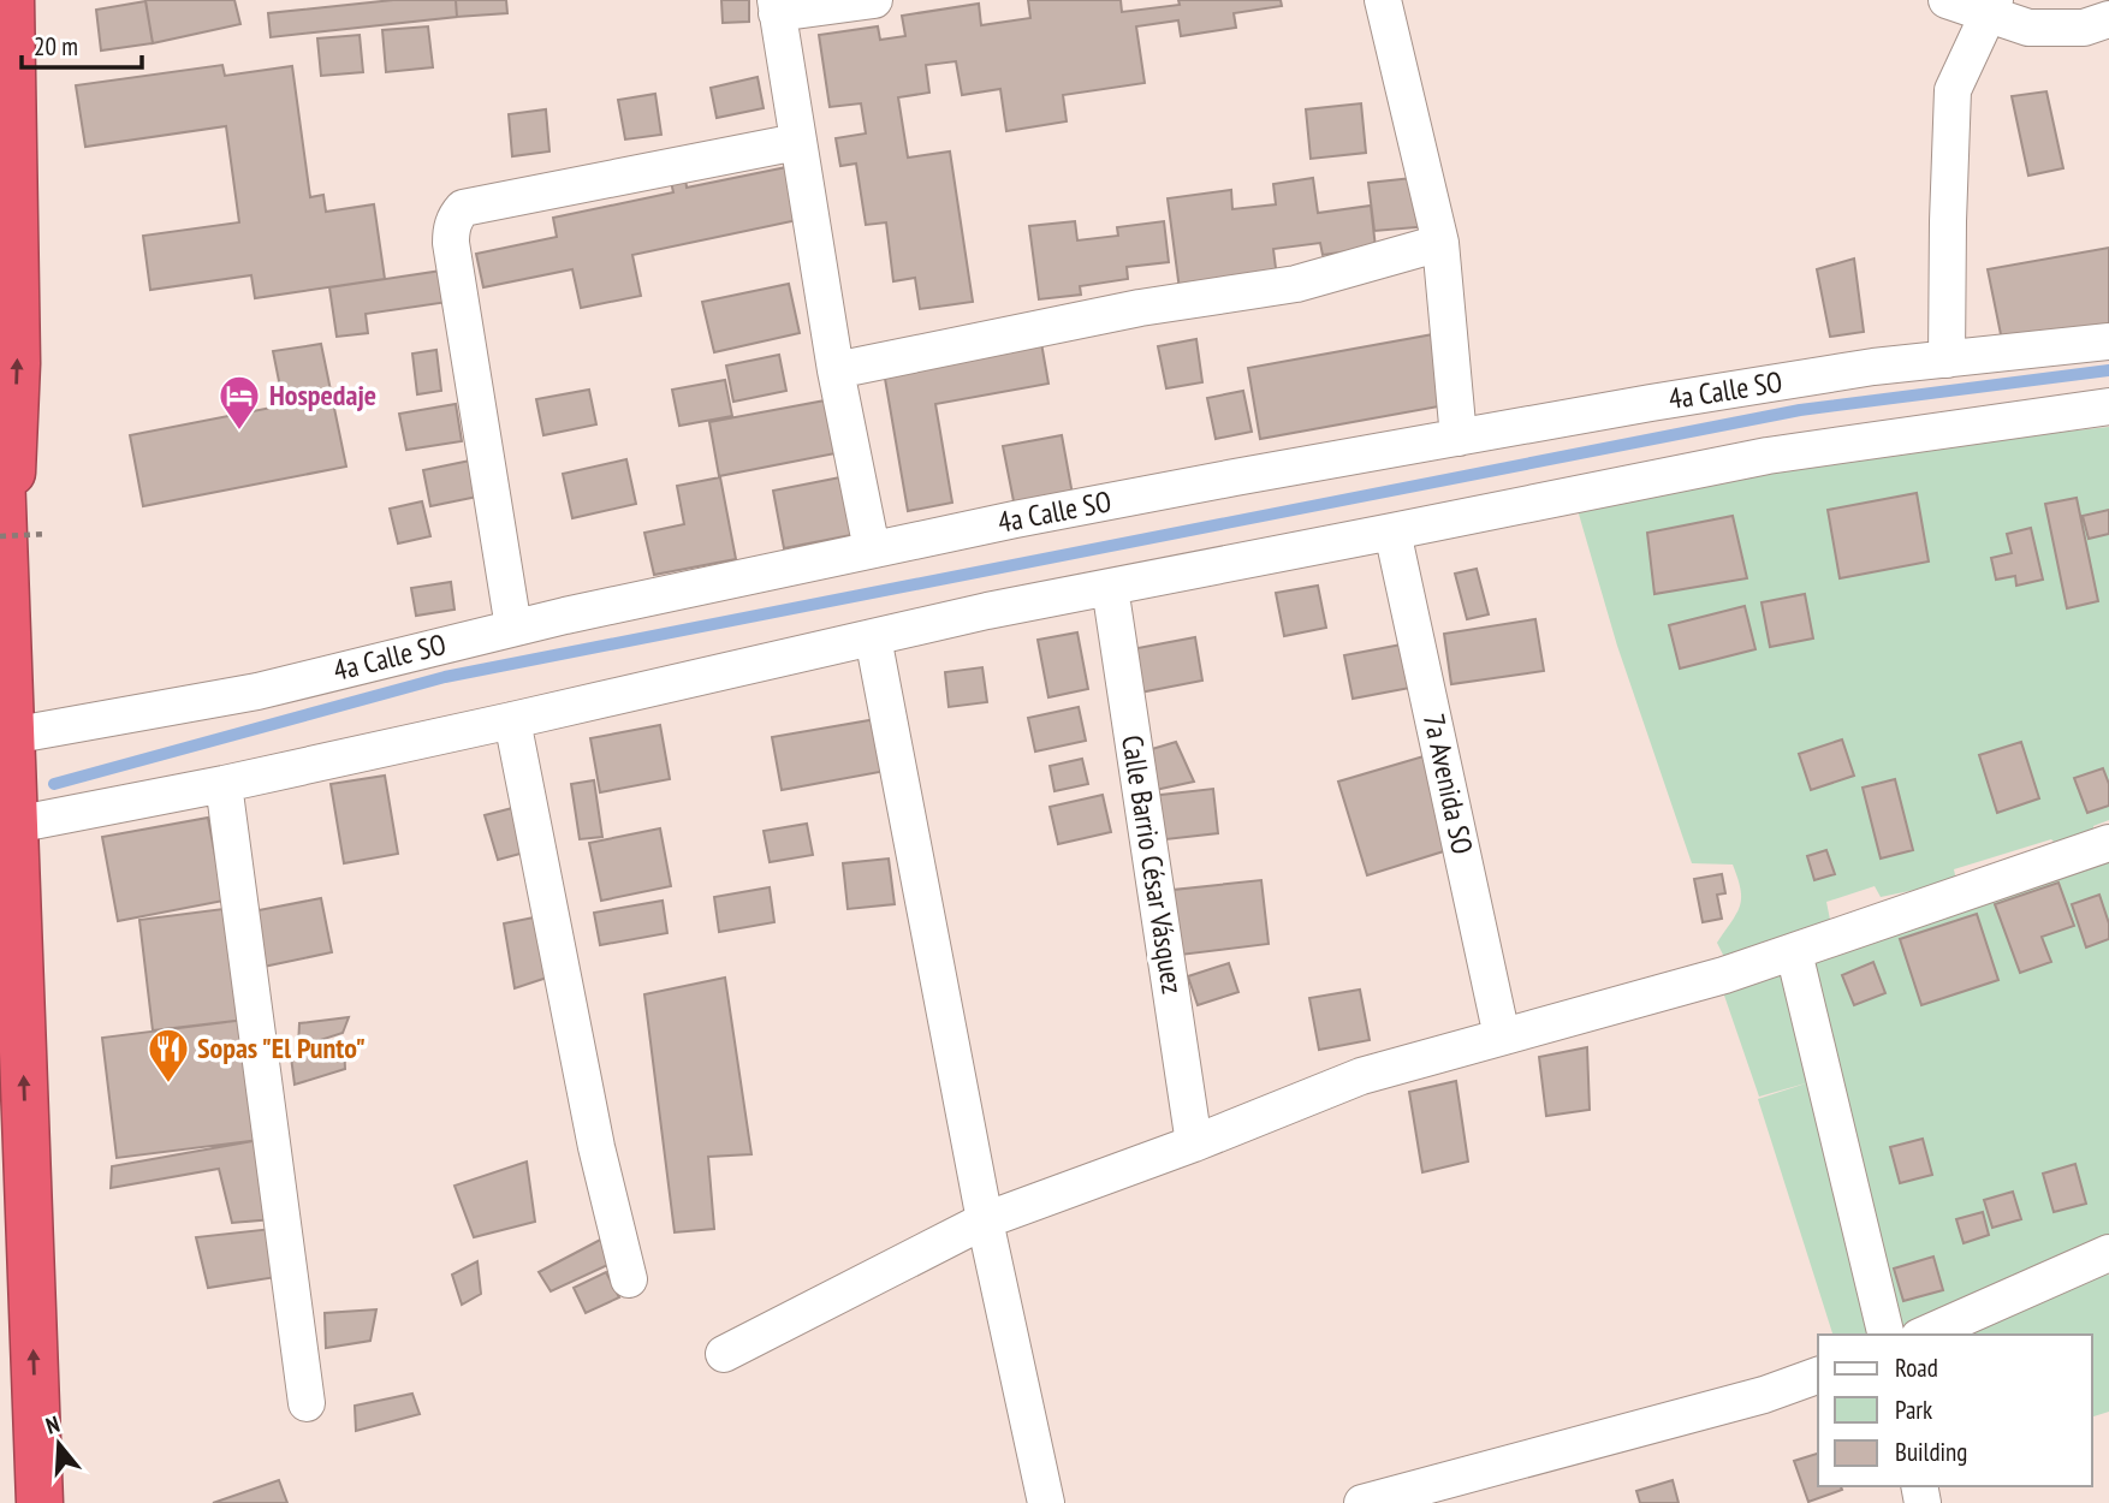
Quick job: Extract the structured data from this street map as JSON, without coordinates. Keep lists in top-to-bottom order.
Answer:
{
  "streets": {
    "street": ["4a Calle SO", "7a Avenida SO", "Calle Barrio César Vásquez"]
  },
  "places": {
    "hotel": ["Hospedaje"],
    "restaurant": ["Sopas \"El Punto\""]
  },
  "legend": ["Road", "Park", "Building"],
  "scale_bar": "20 m",
  "north": "top"
}
